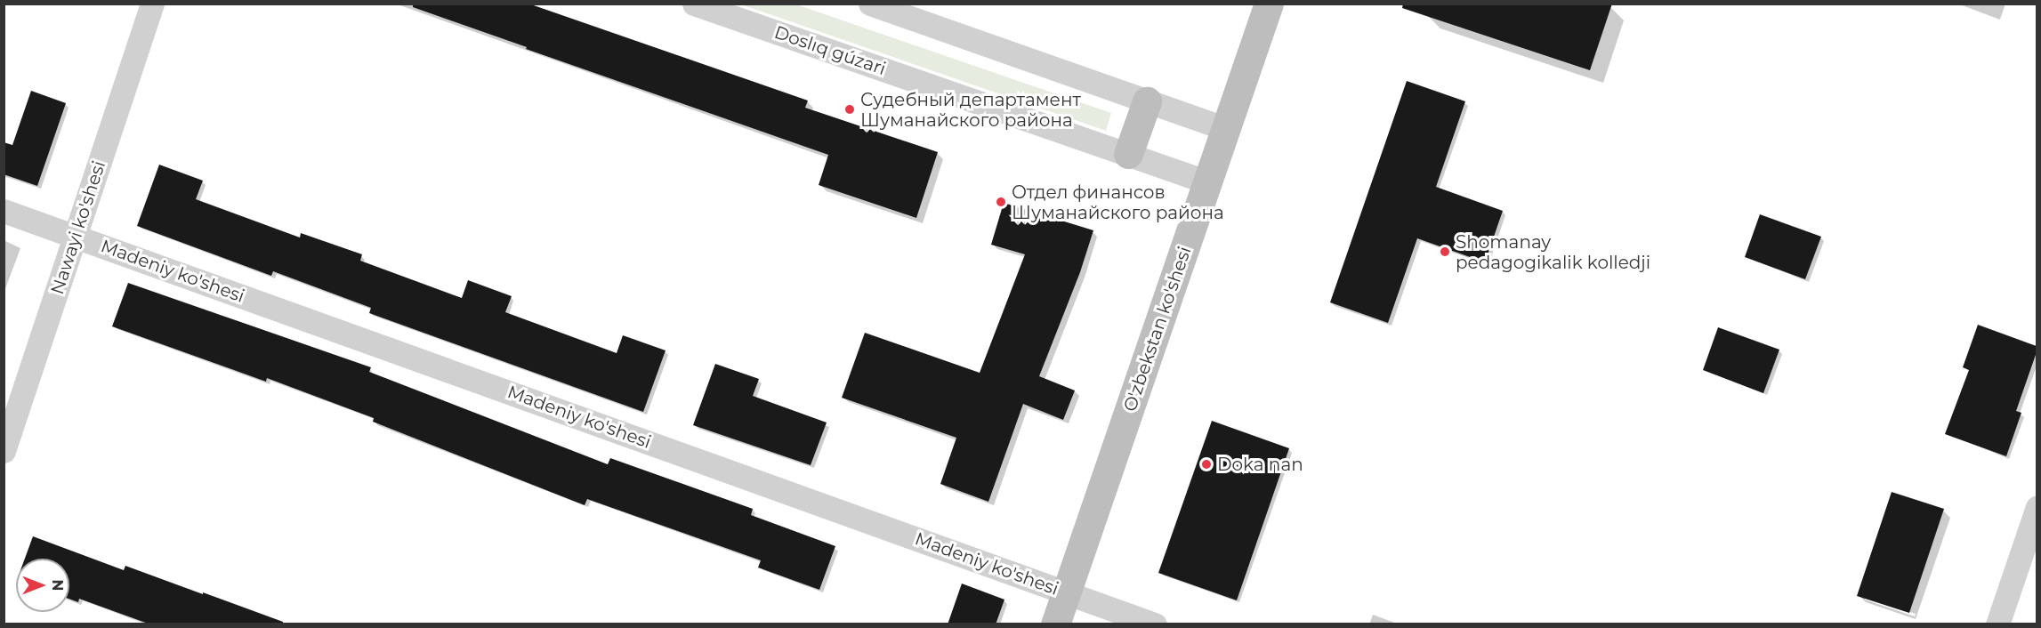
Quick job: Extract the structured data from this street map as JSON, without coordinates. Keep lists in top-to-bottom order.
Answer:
{
  "streets": {
    "main road": ["O'zbekstan ko'shesi"],
    "street": ["Doslıq gúzari", "Nawayi ko'shesi", "Madeniy ko'shesi"]
  },
  "crossings": [
    ["Doslıq gúzari", "O'zbekstan ko'shesi"],
    ["Nawayi ko'shesi", "Madeniy ko'shesi"],
    ["Madeniy ko'shesi", "O'zbekstan ko'shesi"]
  ],
  "places": [
    "Судебный департамент Шуманайского района",
    "Отдел финансов Шуманайского района",
    "Shomanay pedagogikalik kolledji",
    "Doka nan"
  ],
  "north": "right"
}
